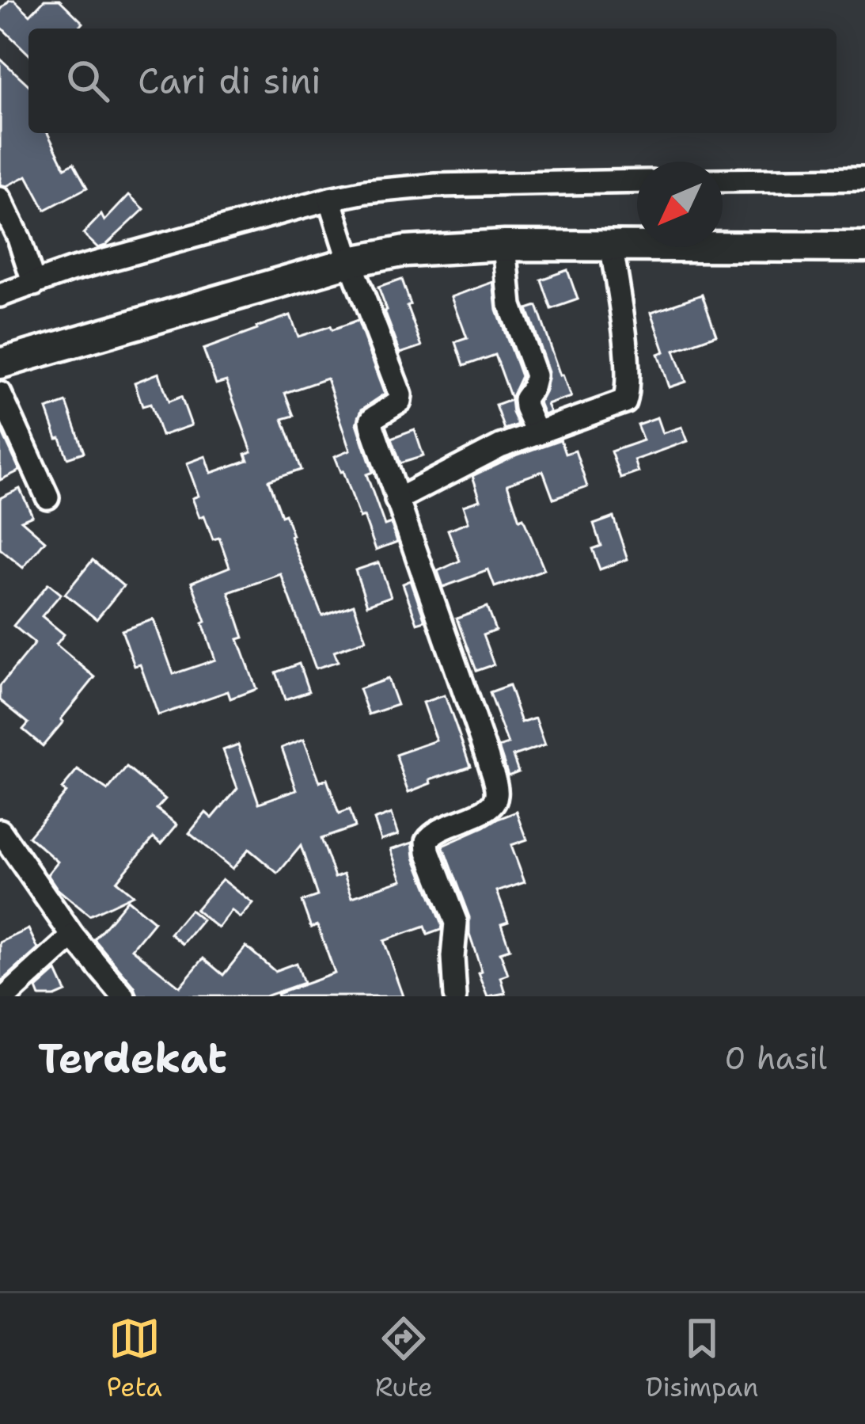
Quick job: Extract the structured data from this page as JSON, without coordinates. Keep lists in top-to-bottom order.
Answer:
{
  "north": "bottom left",
  "page": {
    "search": "Cari di sini",
    "heading": ["Terdekat", "0 hasil"],
    "nav": ["Peta", "Rute", "Disimpan"]
  }
}
